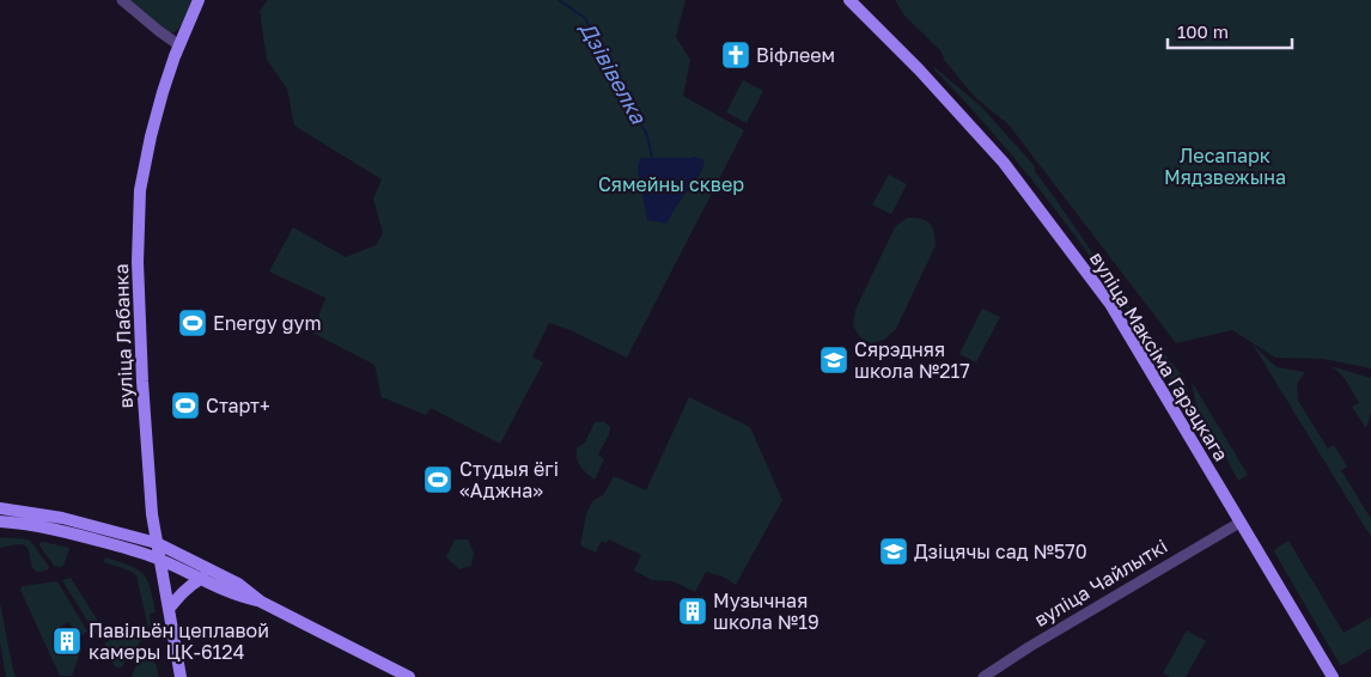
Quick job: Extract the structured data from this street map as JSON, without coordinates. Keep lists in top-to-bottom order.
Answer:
{
  "streets": {
    "main road": ["вуліца Лабанка", "вуліца Максіма Гарэцкага"],
    "street": ["вуліца Чайлыткі"]
  },
  "crossings": [
    ["вуліца Максіма Гарэцкага", "вуліца Чайлыткі"]
  ],
  "water": ["Дзівівелка"],
  "parks": ["Лесапарк Мядзвежына", "Сямейны сквер"],
  "places": {
    "church": ["Віфлеем"],
    "sports": ["Energy gym", "Старт+", "Студыя ёгі «Аджна»"],
    "school or university": ["Сярэдняя школа №217", "Дзіцячы сад №570"],
    "building": ["Музычная школа №19", "Павільён цеплавой камеры ЦК-6124"]
  },
  "scale_bar": "100 m"
}
